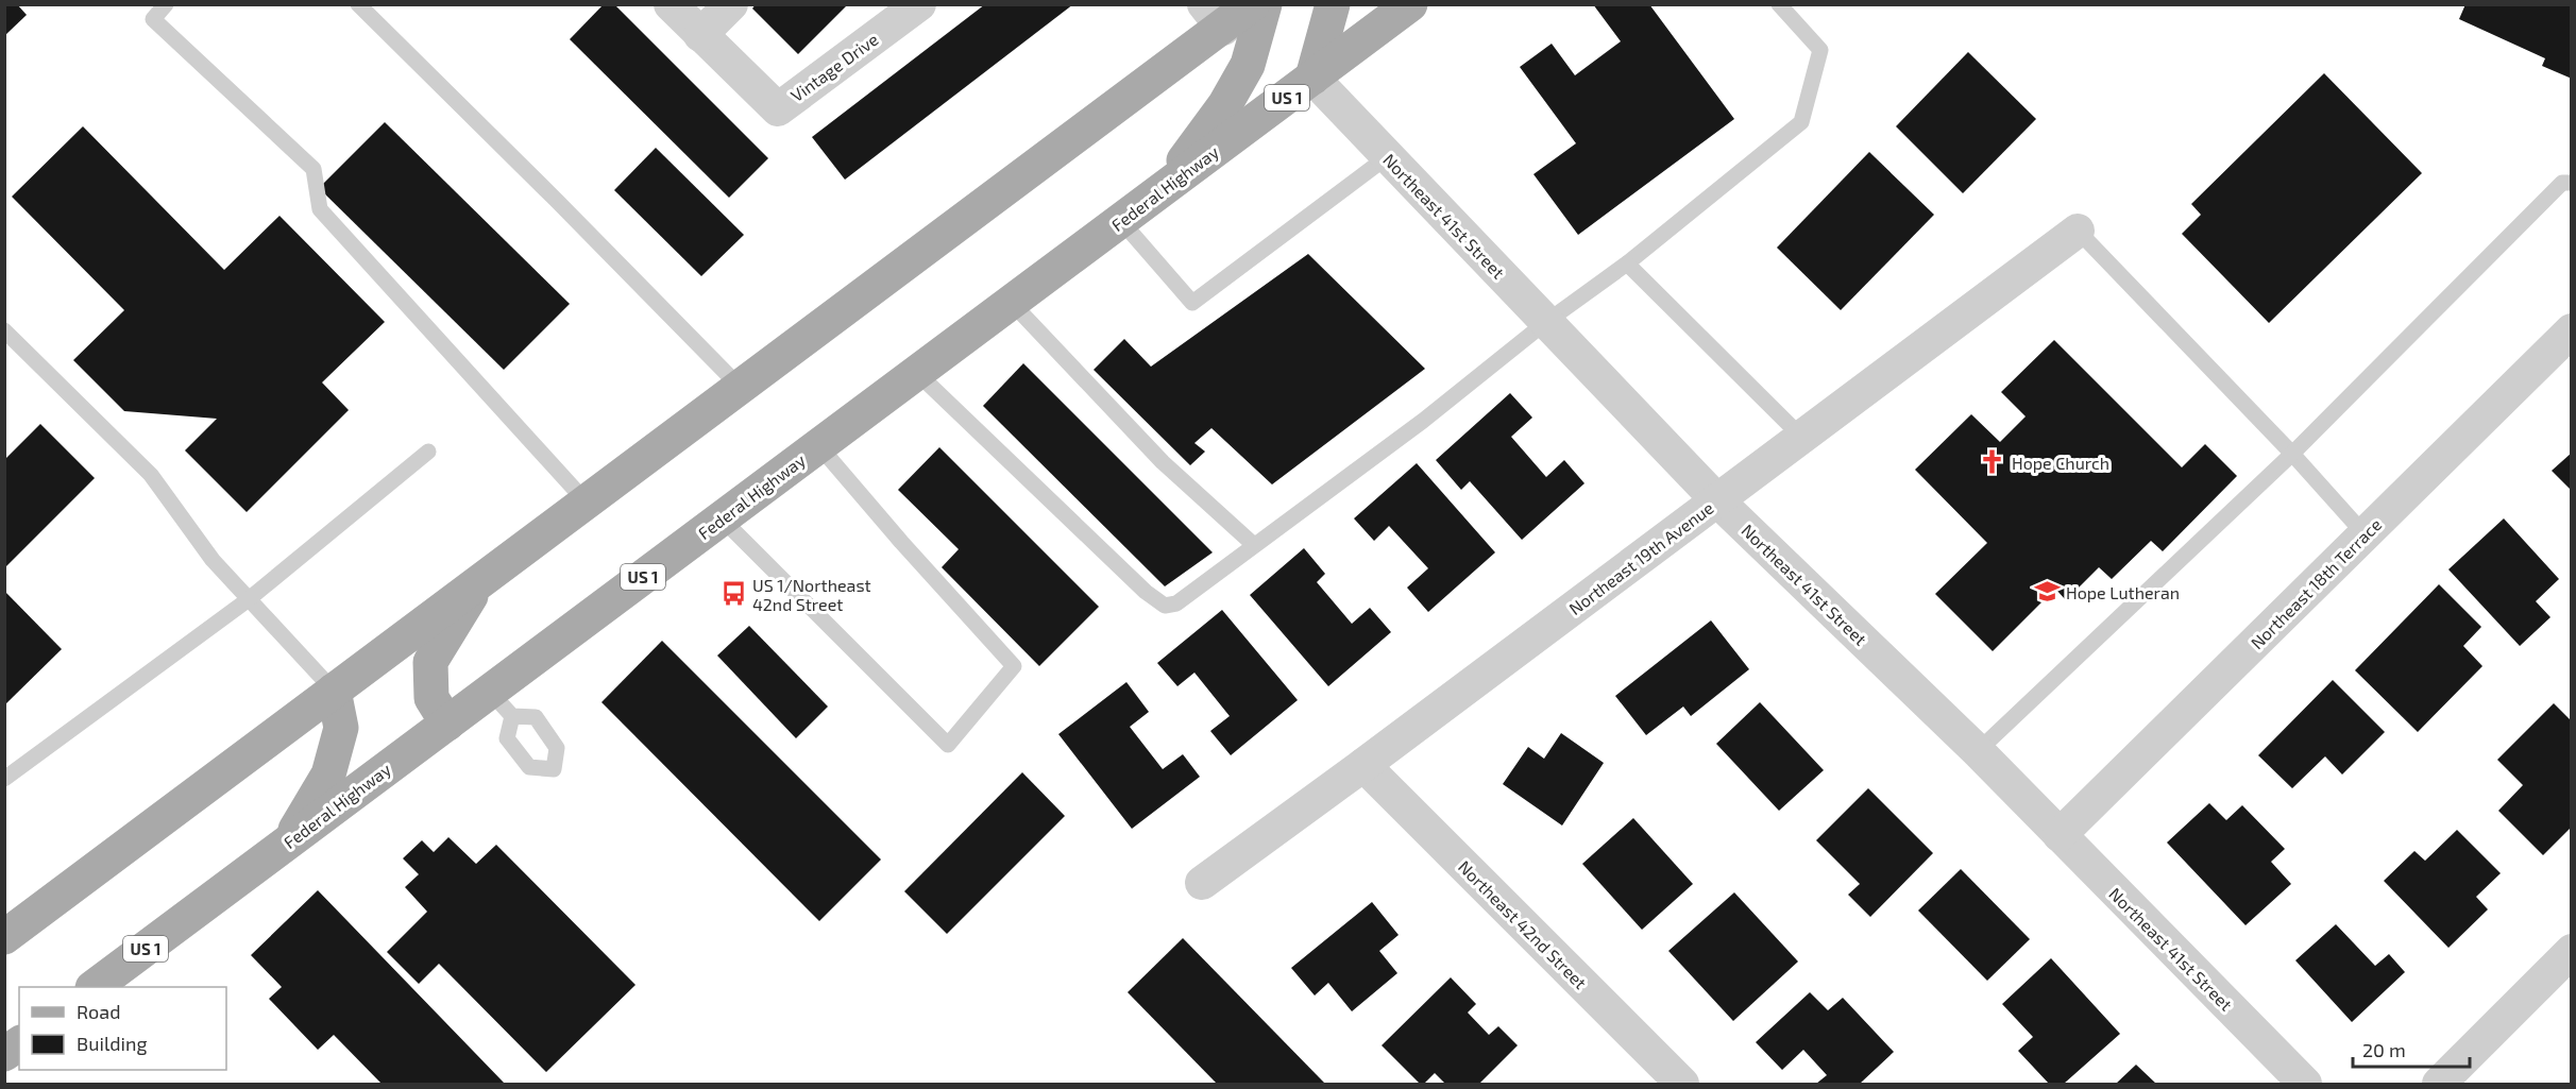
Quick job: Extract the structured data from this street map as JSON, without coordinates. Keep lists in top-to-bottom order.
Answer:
{
  "streets": {
    "main road": ["US 1", "Federal Highway"],
    "street": [
      "Vintage Drive",
      "Northeast 41st Street",
      "Northeast 19th Avenue",
      "Northeast 18th Terrace",
      "Northeast 42nd Street"
    ]
  },
  "crossings": [
    ["Federal Highway", "Northeast 41st Street"],
    ["Northeast 41st Street", "Northeast 19th Avenue"],
    ["Northeast 41st Street", "Northeast 18th Terrace"],
    ["Northeast 19th Avenue", "Northeast 42nd Street"]
  ],
  "places": {
    "church": ["Hope Church"],
    "school or university": ["Hope Lutheran"],
    "bus stop": ["US 1/Northeast 42nd Street"]
  },
  "legend": ["Road", "Building"],
  "scale_bar": "20 m"
}
